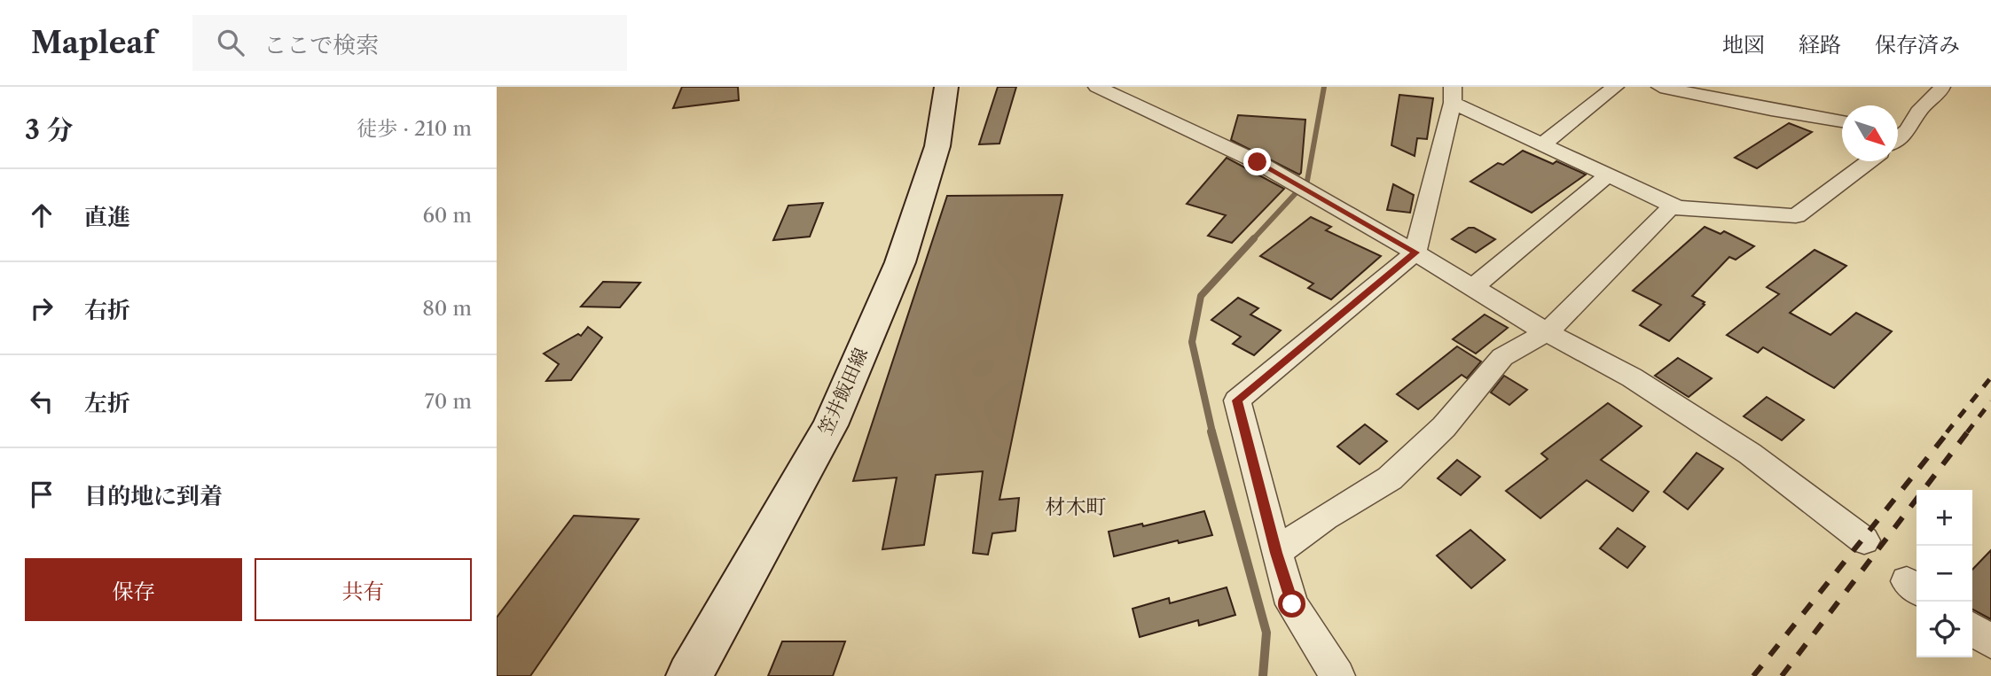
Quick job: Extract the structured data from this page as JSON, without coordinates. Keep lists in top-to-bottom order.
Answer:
{
  "streets": {
    "main road": ["笠井飯田線"]
  },
  "districts": ["材木町"],
  "north": "bottom right",
  "page": {
    "header": "Mapleaf",
    "search": "ここで検索",
    "nav": ["地図", "経路", "保存済み"],
    "heading": ["3 分", "徒歩 · 210 m"],
    "list": [
      ["直進", "60 m"],
      ["右折", "80 m"],
      ["左折", "70 m"],
      "目的地に到着"
    ],
    "map_buttons": ["+", "−"],
    "buttons": ["保存", "共有"]
  }
}
